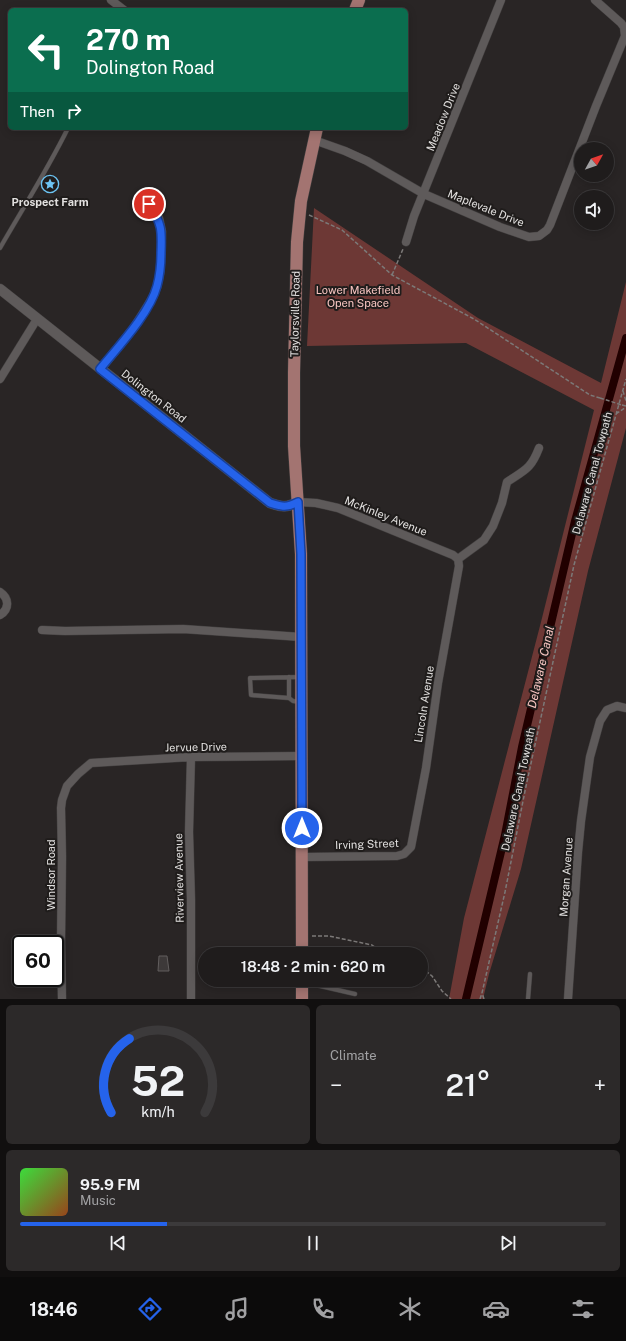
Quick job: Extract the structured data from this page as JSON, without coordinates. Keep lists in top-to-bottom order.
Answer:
{
  "streets": {
    "main road": ["Taylorsville Road"],
    "street": [
      "Meadow Drive",
      "Maplevale Drive",
      "Dolington Road",
      "McKinley Avenue",
      "Lincoln Avenue",
      "Jervue Drive",
      "Irving Street",
      "Windsor Road",
      "Morgan Avenue",
      "Riverview Avenue"
    ],
    "path": ["Delaware Canal Towpath"]
  },
  "crossings": [
    ["Meadow Drive", "Maplevale Drive"],
    ["Maplevale Drive", "Taylorsville Road"],
    ["Taylorsville Road", "Dolington Road"],
    ["Taylorsville Road", "McKinley Avenue"],
    ["Taylorsville Road", "Jervue Drive"],
    ["Taylorsville Road", "Irving Street"],
    ["Dolington Road", "McKinley Avenue"],
    ["McKinley Avenue", "Lincoln Avenue"],
    ["Lincoln Avenue", "Irving Street"],
    ["Jervue Drive", "Windsor Road"],
    ["Jervue Drive", "Riverview Avenue"]
  ],
  "water": ["Delaware Canal"],
  "parks": ["Lower Makefield Open Space"],
  "places": {
    "place": ["Prospect Farm"]
  },
  "north": "top right",
  "page": {
    "turn": ["270 m", "Dolington Road"],
    "then": "Then",
    "limit": "60",
    "trip": "18:48 · 2 min · 620 m",
    "tile": "Climate",
    "heat": ["−", "21°", "+"],
    "song": ["95.9 FM", "Music"],
    "tabs": "18:46",
    "gauge": ["52", "km/h"]
  }
}
